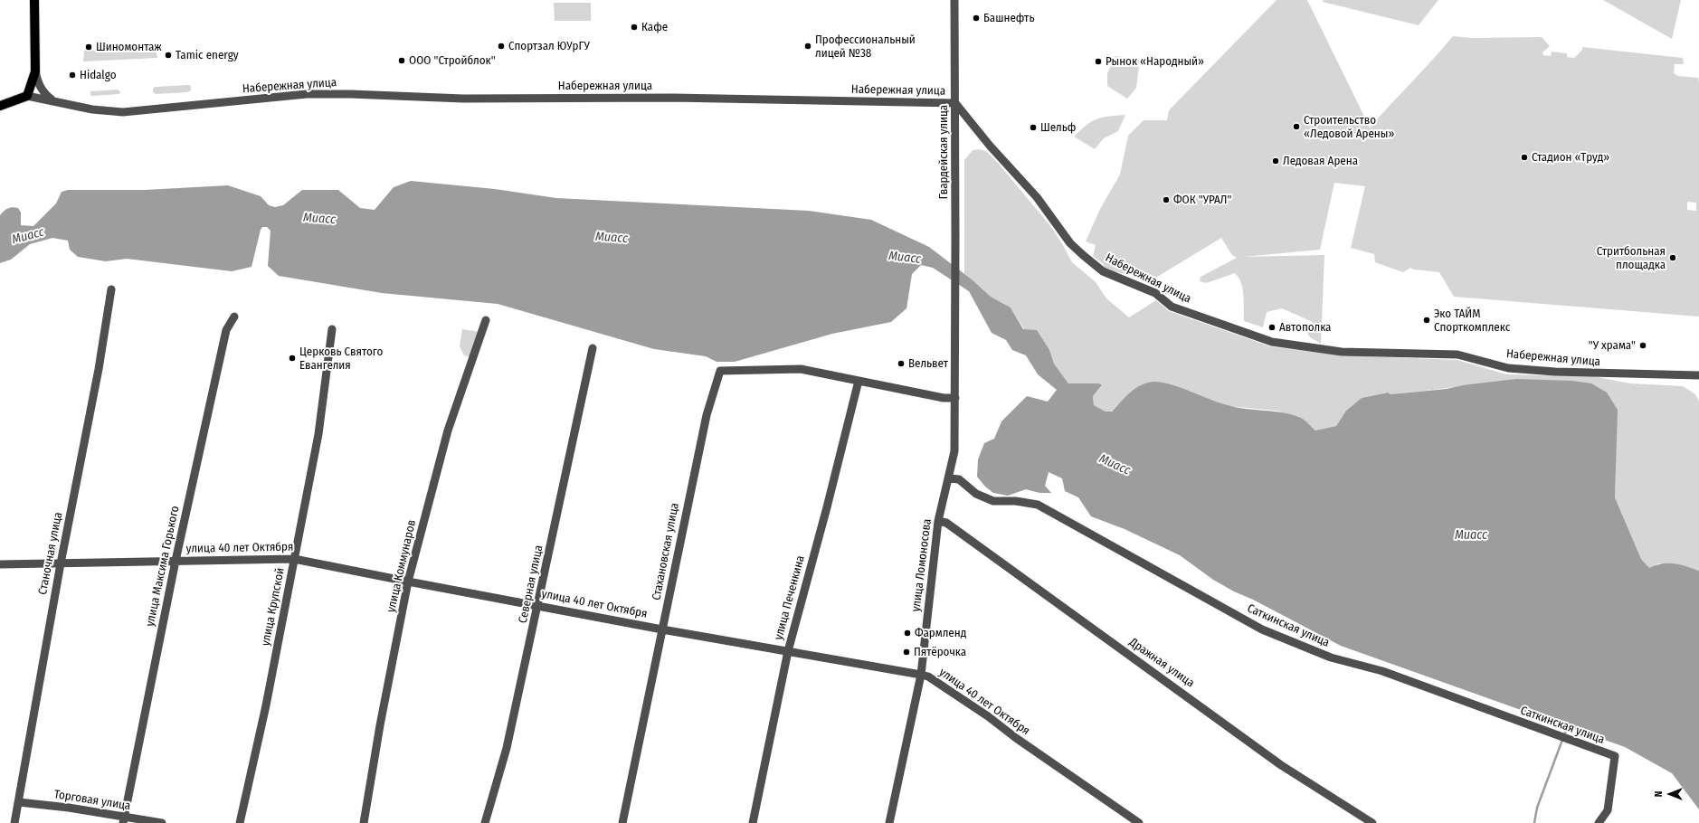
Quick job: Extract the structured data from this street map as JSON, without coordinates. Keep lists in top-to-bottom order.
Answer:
{
  "streets": {
    "street": [
      "Набережная улица",
      "Гвардейская улица",
      "улица 40 лет Октября",
      "Стахановская улица",
      "Станочная улица",
      "улица Ломоносова",
      "улица Максима Горького",
      "улица Коммунаров",
      "Северная улица",
      "улица Печенкина",
      "улица Крупской",
      "Саткинская улица",
      "Дражная улица",
      "Торговая улица"
    ]
  },
  "crossings": [
    ["Набережная улица", "Гвардейская улица"],
    ["Гвардейская улица", "улица Ломоносова"],
    ["улица 40 лет Октября", "Стахановская улица"],
    ["улица 40 лет Октября", "Станочная улица"],
    ["улица 40 лет Октября", "улица Ломоносова"],
    ["улица 40 лет Октября", "улица Максима Горького"],
    ["улица 40 лет Октября", "улица Коммунаров"],
    ["улица 40 лет Октября", "Северная улица"],
    ["улица 40 лет Октября", "улица Печенкина"],
    ["улица 40 лет Октября", "улица Крупской"],
    ["Стахановская улица", "улица Печенкина"],
    ["Станочная улица", "Торговая улица"],
    ["улица Ломоносова", "Саткинская улица"],
    ["улица Ломоносова", "Дражная улица"],
    ["улица Максима Горького", "Торговая улица"]
  ],
  "water": ["Миасс"],
  "places": [
    "Башнефть",
    "Кафе",
    "Спортзал ЮУрГУ",
    "Профессиональный лицей №38",
    "Шиномонтаж",
    "Tamic energy",
    "ООО \"Стройблок\"",
    "Рынок «Народный»",
    "Hidalgo",
    "Строительство «Ледовой Арены»",
    "Шельф",
    "Стадион «Труд»",
    "Ледовая Арена",
    "ФОК \"УРАЛ\"",
    "Стритбольная площадка",
    "Эко ТАЙМ Спорткомплекс",
    "Автополка",
    "\"У храма\"",
    "Церковь Святого Евангелия",
    "Вельвет",
    "Фармленд",
    "Пятёрочка"
  ],
  "north": "left"
}
